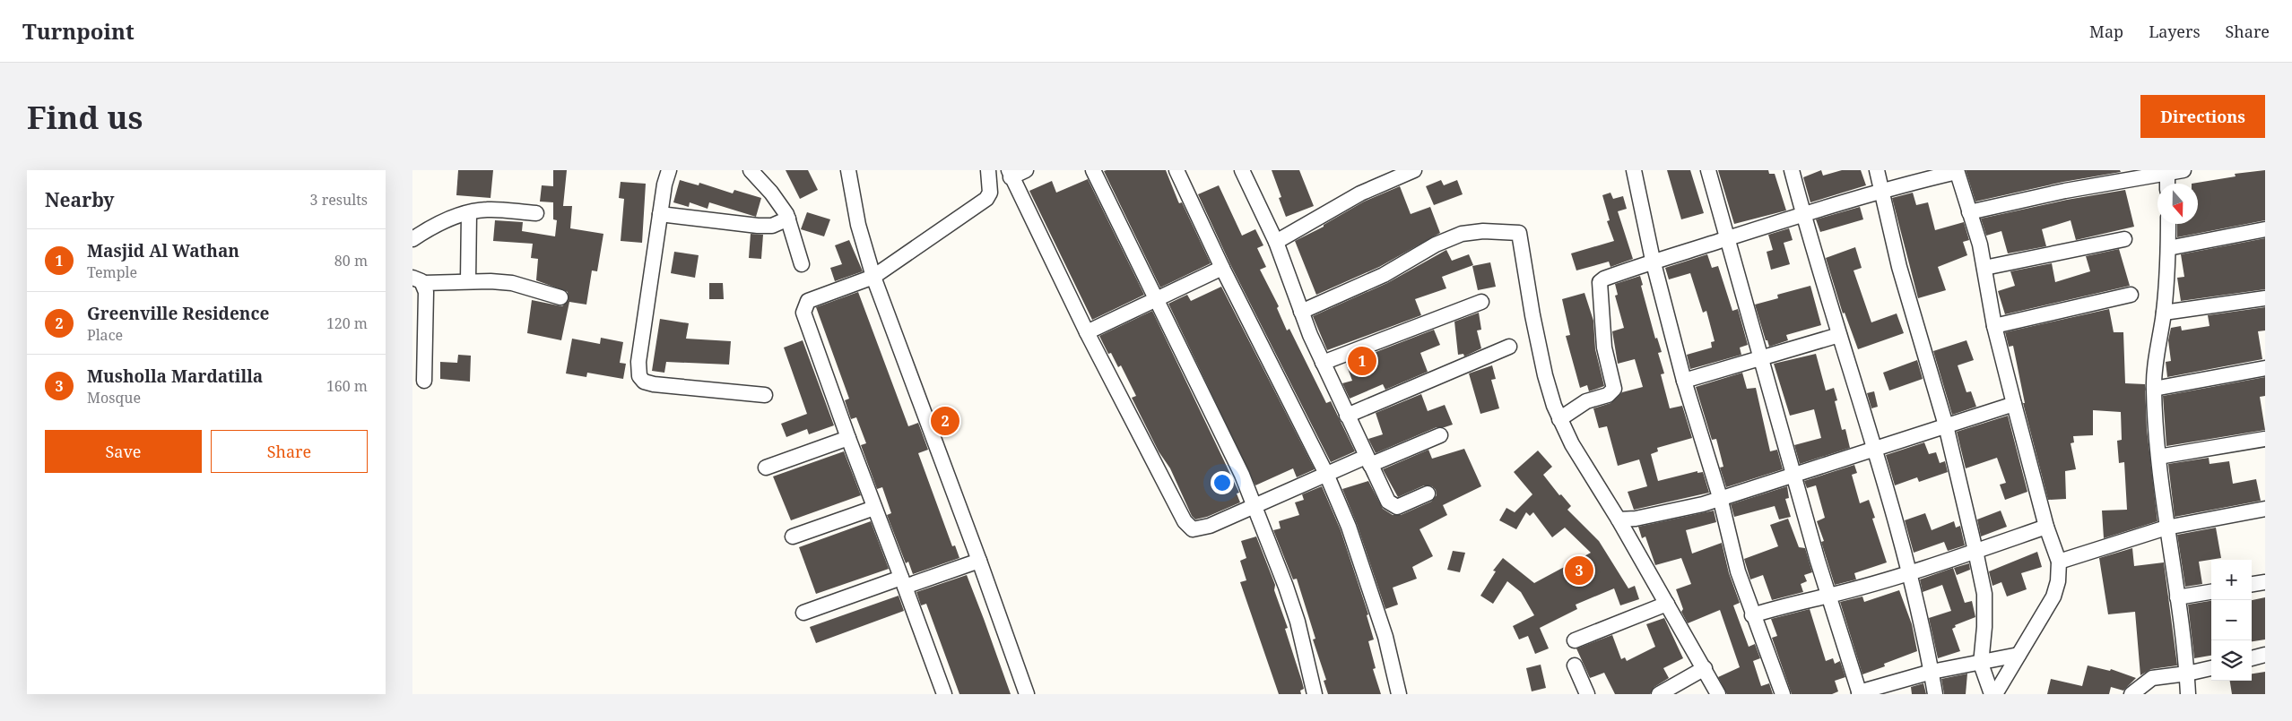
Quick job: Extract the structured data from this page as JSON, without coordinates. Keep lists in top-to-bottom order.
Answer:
{
  "north": "bottom",
  "page": {
    "header": "Turnpoint",
    "nav": ["Map", "Layers", "Share"],
    "buttons": [
      "Directions",
      ["Save", "Share"]
    ],
    "title": "Find us",
    "heading": ["Nearby", "3 results"],
    "list": [
      {
        "mark": "1",
        "name": "Masjid Al Wathan",
        "note": "Temple",
        "value": "80 m"
      },
      {
        "mark": "2",
        "name": "Greenville Residence",
        "note": "Place",
        "value": "120 m"
      },
      {
        "mark": "3",
        "name": "Musholla Mardatilla",
        "note": "Mosque",
        "value": "160 m"
      }
    ],
    "pins": ["1", "2", "3"],
    "map_buttons": ["+", "−"]
  }
}
